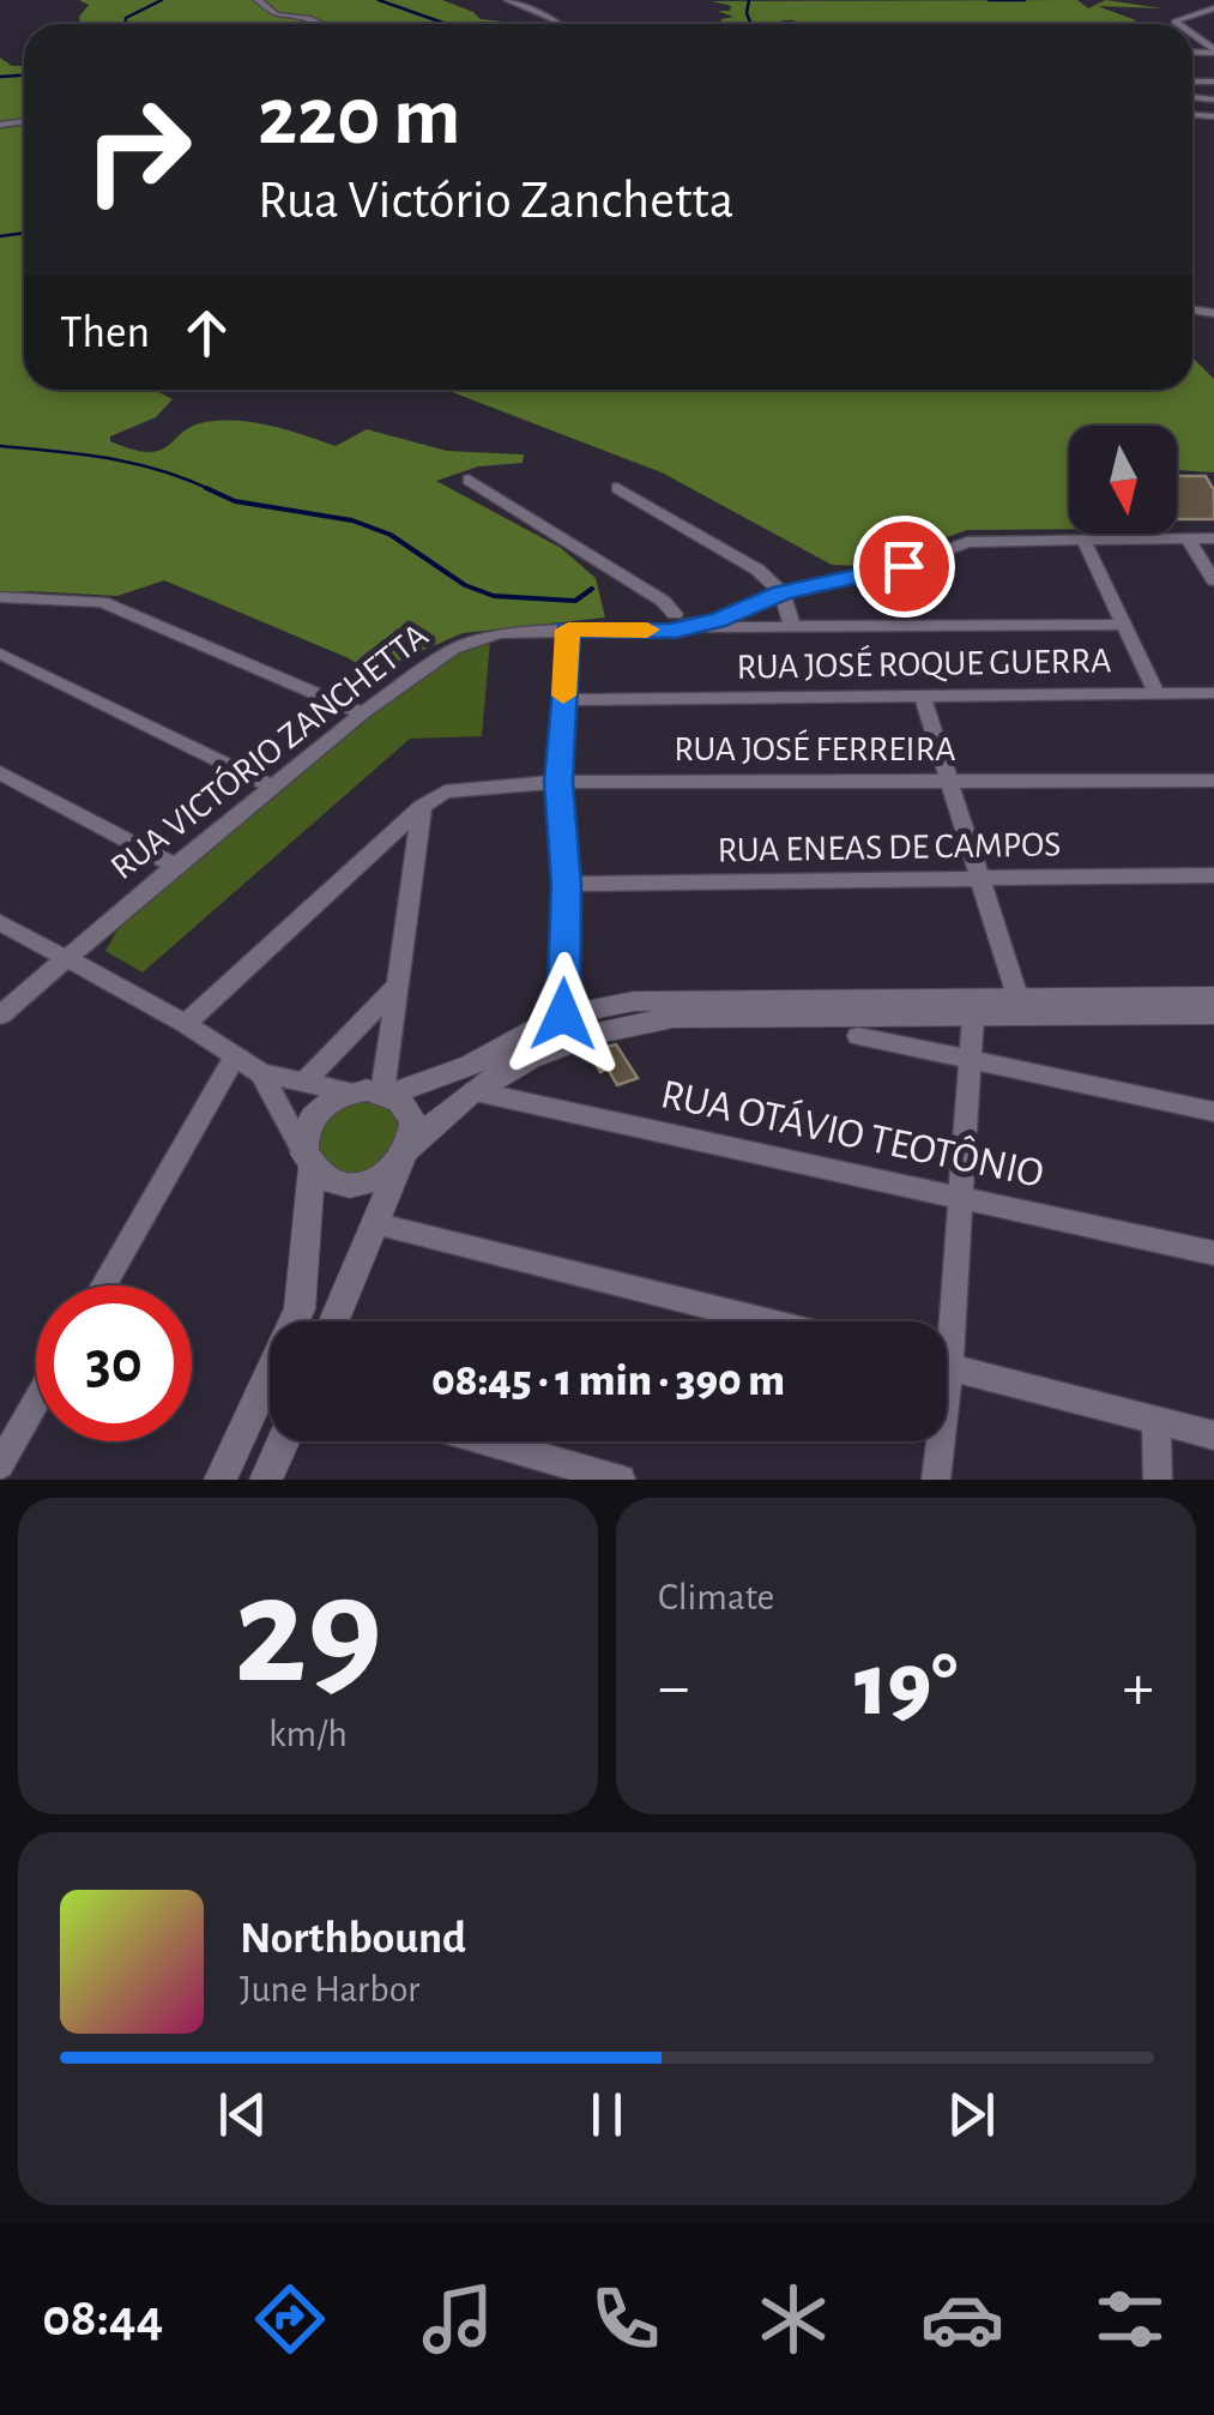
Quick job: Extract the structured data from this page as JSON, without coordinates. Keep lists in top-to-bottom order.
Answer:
{
  "streets": {
    "street": [
      "RUA JOSÉ ROQUE GUERRA",
      "RUA JOSÉ FERREIRA",
      "RUA VICTÓRIO ZANCHETTA",
      "RUA ENEAS DE CAMPOS",
      "RUA OTÁVIO TEOTÔNIO"
    ]
  },
  "north": "bottom",
  "page": {
    "turn": ["220 m", "Rua Victório Zanchetta"],
    "then": "Then",
    "limit": "30",
    "trip": "08:45 · 1 min · 390 m",
    "tile": [
      ["29", "km/h"],
      "Climate"
    ],
    "heat": ["−", "19°", "+"],
    "song": ["Northbound", "June Harbor"],
    "tabs": "08:44"
  }
}
